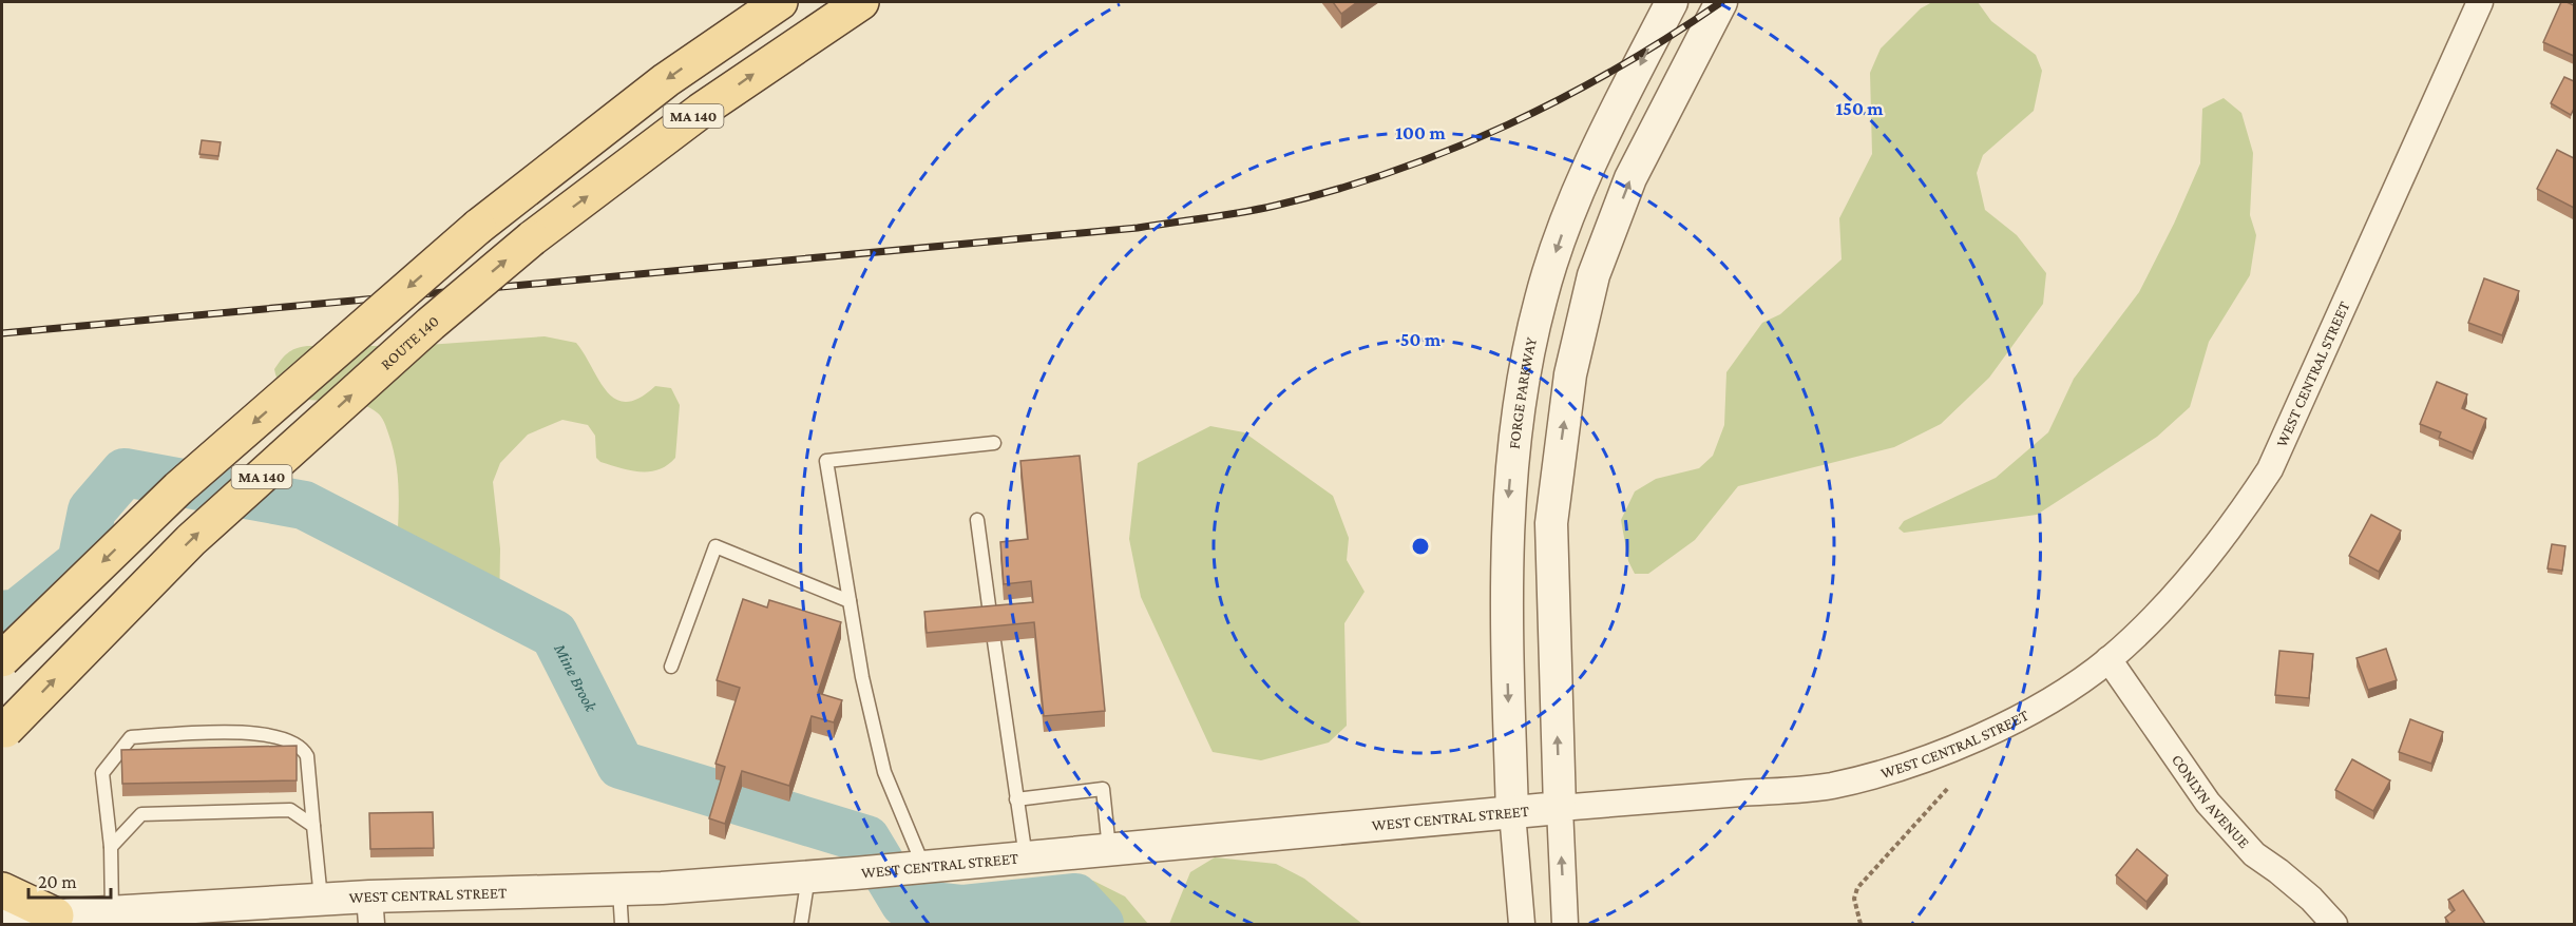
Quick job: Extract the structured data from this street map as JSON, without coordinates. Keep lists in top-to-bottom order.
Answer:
{
  "streets": {
    "main road": ["MA 140", "ROUTE 140"],
    "street": ["WEST CENTRAL STREET", "FORGE PARKWAY", "CONLYN AVENUE"]
  },
  "crossings": [
    ["WEST CENTRAL STREET", "FORGE PARKWAY"],
    ["WEST CENTRAL STREET", "CONLYN AVENUE"]
  ],
  "water": ["Mine Brook"],
  "scale_bar": "20 m",
  "rings": ["150 m", "100 m", "50 m"]
}
